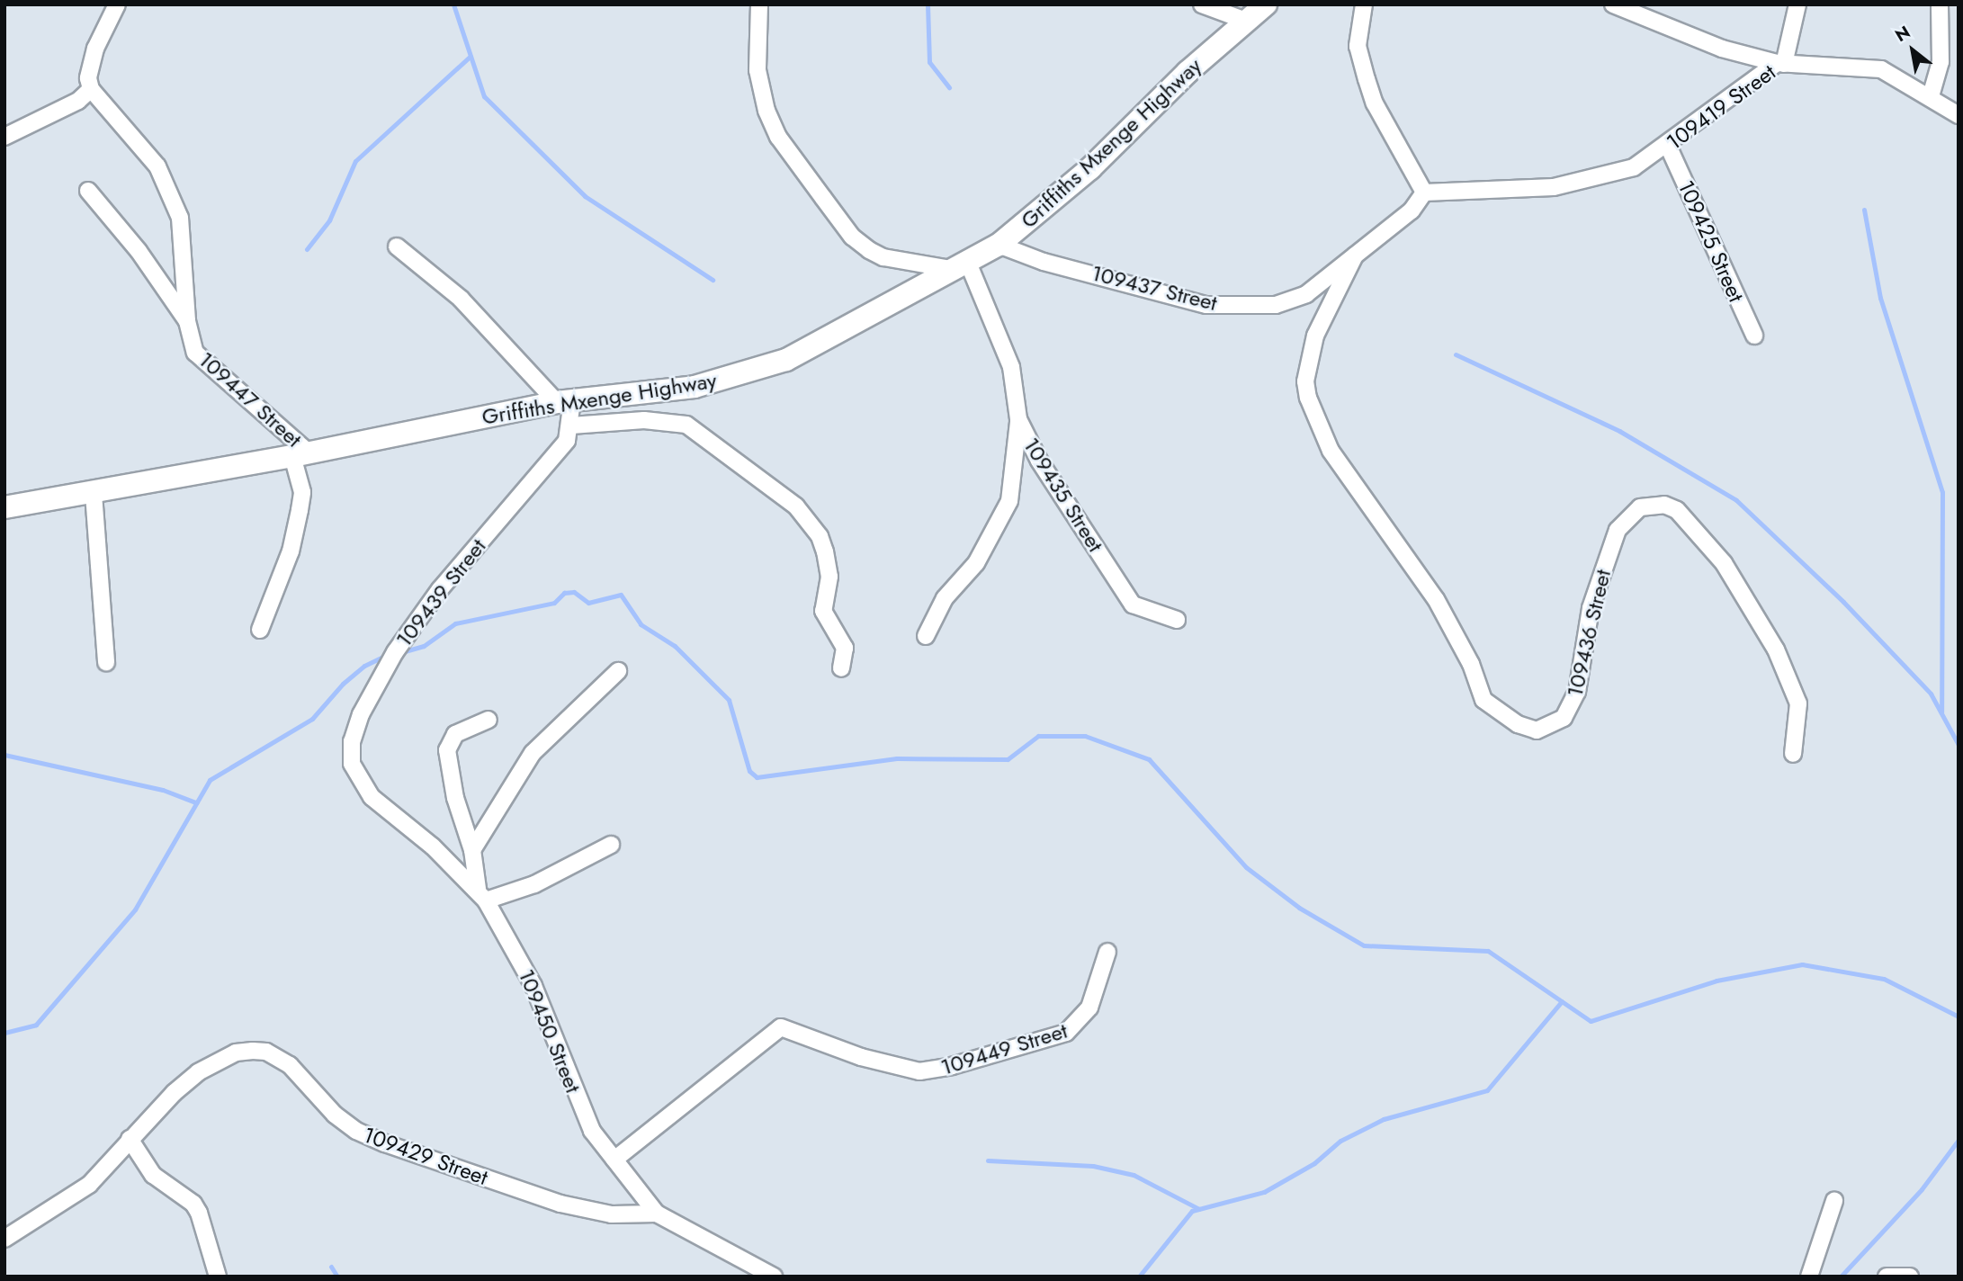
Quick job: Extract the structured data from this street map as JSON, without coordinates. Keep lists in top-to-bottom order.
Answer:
{
  "streets": {
    "street": [
      "109419 Street",
      "Griffiths Mxenge Highway",
      "109425 Street",
      "109437 Street",
      "109447 Street",
      "109435 Street",
      "109439 Street",
      "109436 Street",
      "109450 Street",
      "109449 Street",
      "109429 Street"
    ]
  },
  "crossings": [
    ["109419 Street", "109425 Street"],
    ["109419 Street", "109437 Street"],
    ["Griffiths Mxenge Highway", "109437 Street"],
    ["Griffiths Mxenge Highway", "109447 Street"],
    ["Griffiths Mxenge Highway", "109435 Street"],
    ["Griffiths Mxenge Highway", "109439 Street"],
    ["109437 Street", "109436 Street"],
    ["109439 Street", "109450 Street"],
    ["109450 Street", "109449 Street"],
    ["109450 Street", "109429 Street"]
  ],
  "north": "top left"
}
